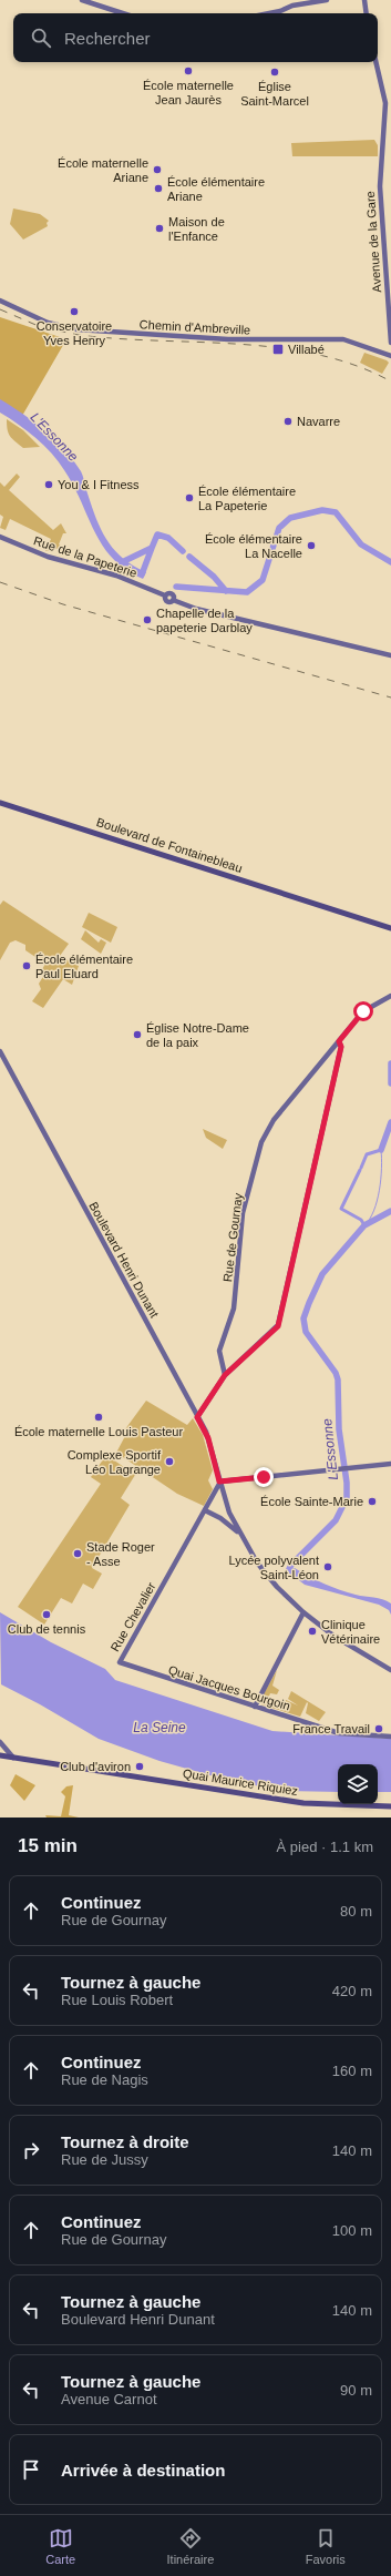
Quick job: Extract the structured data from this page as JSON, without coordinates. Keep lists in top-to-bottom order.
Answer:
{
  "streets": {
    "main road": ["Boulevard de Fontainebleau", "Quai Maurice Riquiez"],
    "street": [
      "Avenue de la Gare",
      "Chemin d'Ambreville",
      "Rue de la Papeterie",
      "Rue de Gournay",
      "Boulevard Henri Dunant",
      "Rue Chevalier",
      "Quai Jacques Bourgoin"
    ]
  },
  "crossings": [
    ["Boulevard Henri Dunant", "Rue Chevalier"],
    ["Rue Chevalier", "Quai Jacques Bourgoin"]
  ],
  "water": ["L'Essonne", "La Seine"],
  "places": {
    "other": [
      "École maternelle Jean Jaurès",
      "Église Saint-Marcel",
      "École maternelle Ariane",
      "École élémentaire Ariane",
      "Maison de l'Enfance",
      "Conservatoire Yves Henry",
      "Navarre",
      "You & I Fitness",
      "École élémentaire La Papeterie",
      "École élémentaire La Nacelle",
      "Chapelle de la papeterie Darblay",
      "École élémentaire Paul Eluard",
      "Église Notre-Dame de la paix",
      "École maternelle Louis Pasteur",
      "Complexe Sportif Léo Lagrange",
      "École Sainte-Marie",
      "Stade Roger - Asse",
      "Lycée polyvalent Saint-Léon",
      "Club de tennis",
      "Clinique Vétérinaire",
      "France Travail",
      "Club d'aviron"
    ],
    "transit": ["Villabé"]
  },
  "page": {
    "search": "Rechercher",
    "heading": ["15 min", "À pied · 1.1 km"],
    "list": [
      ["Continuez", "Rue de Gournay", "80 m"],
      ["Tournez à gauche", "Rue Louis Robert", "420 m"],
      ["Continuez", "Rue de Nagis", "160 m"],
      ["Tournez à droite", "Rue de Jussy", "140 m"],
      ["Continuez", "Rue de Gournay", "100 m"],
      ["Tournez à gauche", "Boulevard Henri Dunant", "140 m"],
      ["Tournez à gauche", "Avenue Carnot", "90 m"],
      "Arrivée à destination"
    ],
    "nav": ["Carte", "Itinéraire", "Favoris"]
  }
}
